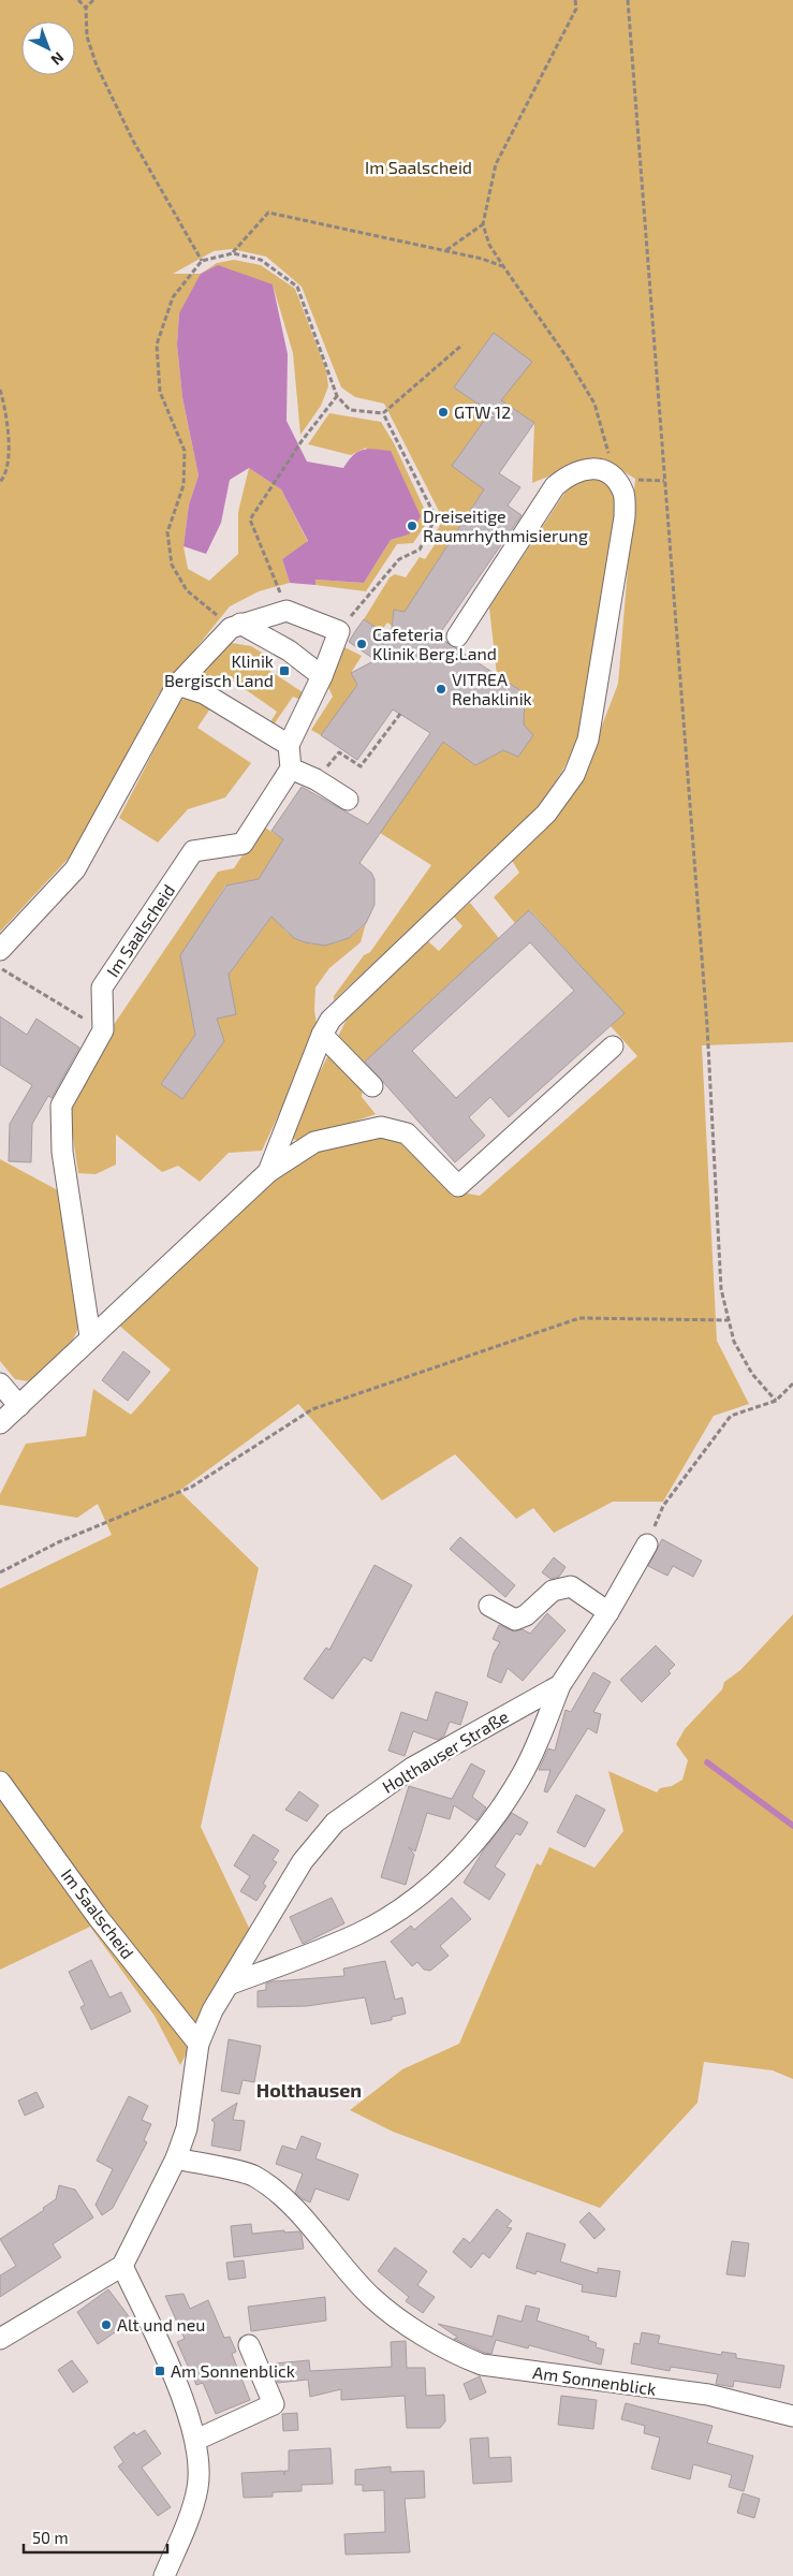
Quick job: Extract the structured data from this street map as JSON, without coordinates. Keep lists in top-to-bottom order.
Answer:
{
  "streets": {
    "street": ["Im Saalscheid", "Holthauser Straße", "Am Sonnenblick"]
  },
  "crossings": [
    ["Im Saalscheid", "Holthauser Straße"],
    ["Holthauser Straße", "Am Sonnenblick"]
  ],
  "districts": ["Holthausen"],
  "parks": ["Im Saalscheid"],
  "places": {
    "other": [
      "GTW 12",
      "Dreiseitige Raumrhythmisierung",
      "Cafeteria Klinik Berg.Land",
      "VITREA Rehaklinik",
      "Alt und neu"
    ],
    "transit": ["Klinik Bergisch Land", "Am Sonnenblick"]
  },
  "scale_bar": "50 m",
  "north": "bottom right"
}
